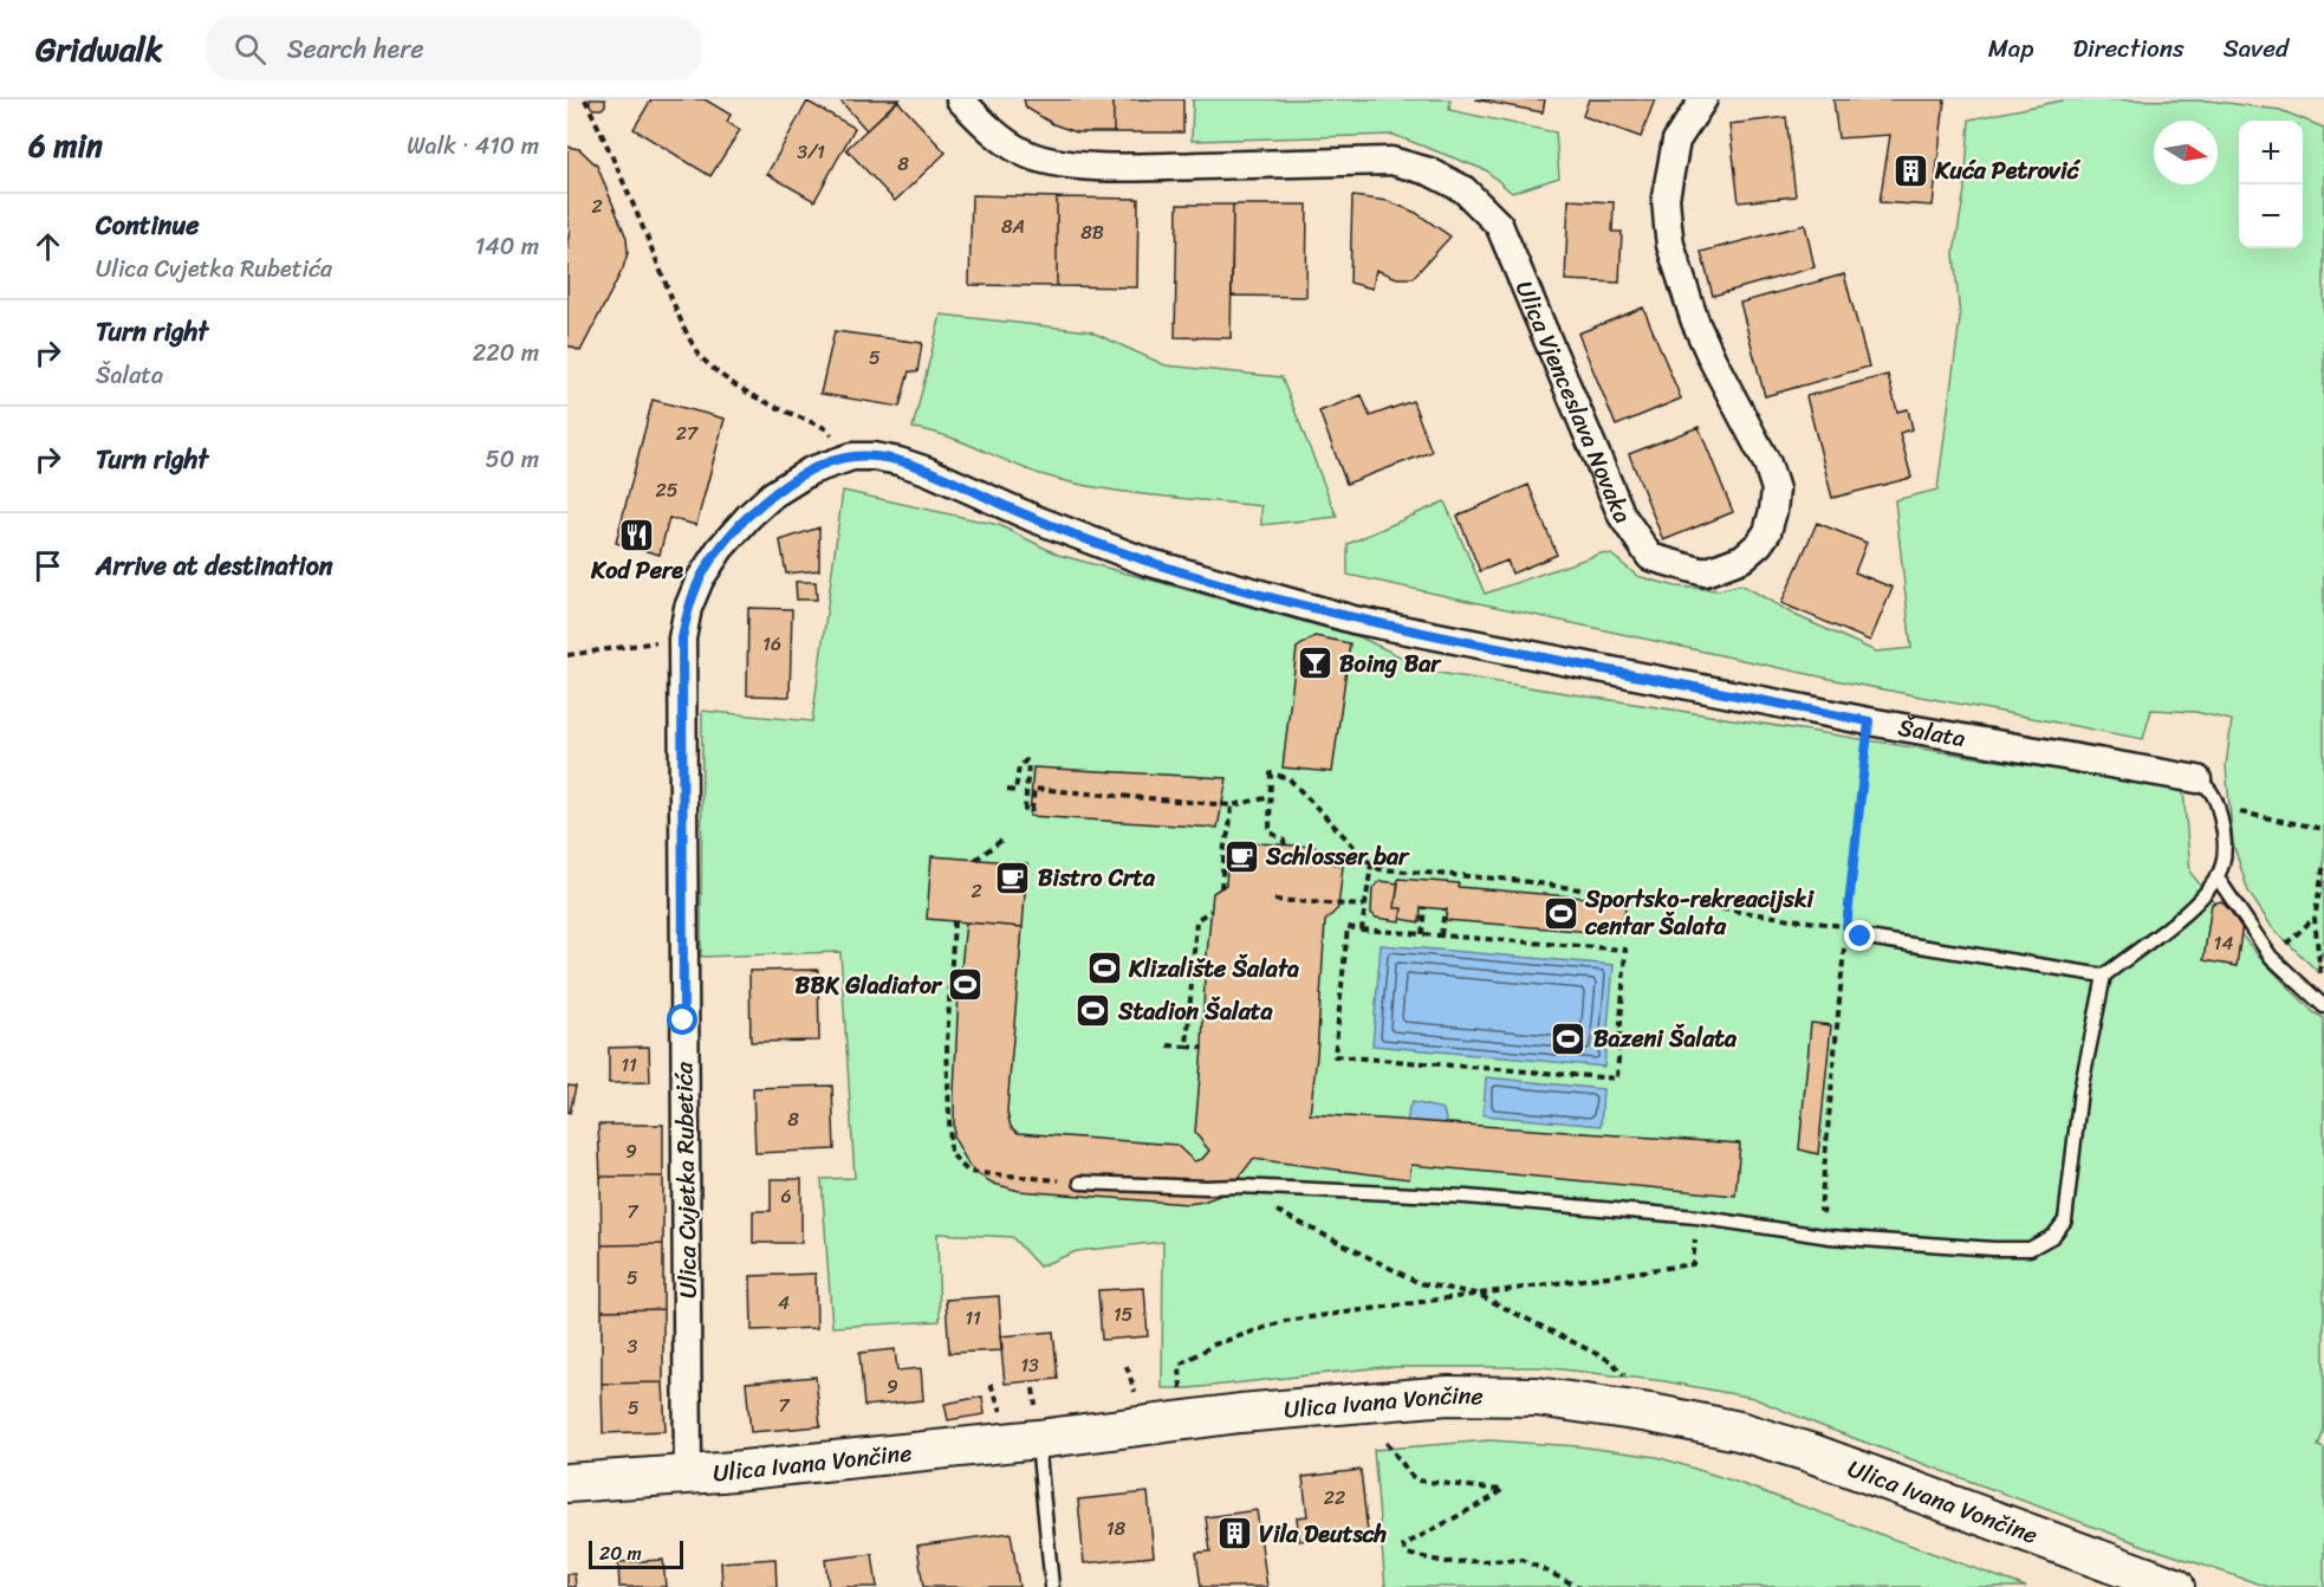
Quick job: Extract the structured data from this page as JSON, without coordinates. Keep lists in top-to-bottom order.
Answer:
{
  "streets": {
    "main road": ["Ulica Ivana Vončine"],
    "street": ["Ulica Vjenceslava Novaka", "Šalata", "Ulica Cvjetka Rubetića"]
  },
  "crossings": [
    ["Šalata", "Ulica Cvjetka Rubetića"],
    ["Ulica Cvjetka Rubetića", "Ulica Ivana Vončine"]
  ],
  "places": {
    "building": ["Kuća Petrović", "Vila Deutsch"],
    "restaurant": ["Kod Pere"],
    "bar": ["Boing Bar"],
    "cafe": ["Schlosser bar", "Bistro Crta"],
    "sports": [
      "Sportsko-rekreacijski centar Šalata",
      "Klizalište Šalata",
      "BBK Gladiator",
      "Stadion Šalata",
      "Bazeni Šalata"
    ]
  },
  "house_numbers": [
    "3/1",
    "8",
    "2",
    "8A",
    "8B",
    "5",
    "27",
    "25",
    "16",
    "2",
    "14",
    "11",
    "8",
    "9",
    "6",
    "7",
    "5",
    "4",
    "15",
    "11",
    "3",
    "13",
    "9",
    "7",
    "5",
    "22",
    "18"
  ],
  "scale_bar": "20 m",
  "north": "right",
  "page": {
    "header": "Gridwalk",
    "search": "Search here",
    "nav": ["Map", "Directions", "Saved"],
    "heading": ["6 min", "Walk · 410 m"],
    "map_buttons": ["+", "−"],
    "list": [
      ["Continue", "Ulica Cvjetka Rubetića", "140 m"],
      ["Turn right", "Šalata", "220 m"],
      ["Turn right", "50 m"],
      "Arrive at destination"
    ],
    "scale": "20 m"
  }
}
